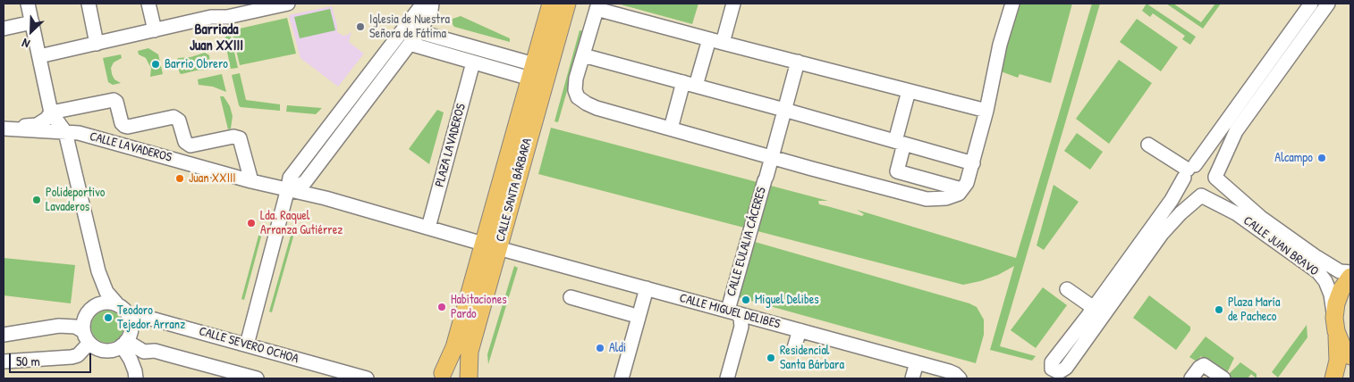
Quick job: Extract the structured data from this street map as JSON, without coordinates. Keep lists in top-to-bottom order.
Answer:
{
  "streets": {
    "main road": ["CALLE SANTA BÁRBARA"],
    "street": [
      "PLAZA LAVADEROS",
      "CALLE LAVADEROS",
      "CALLE EULALIA CÁCERES",
      "CALLE JUAN BRAVO",
      "CALLE MIGUEL DELIBES",
      "CALLE SEVERO OCHOA"
    ]
  },
  "crossings": [
    ["PLAZA LAVADEROS", "CALLE LAVADEROS"],
    ["CALLE LAVADEROS", "CALLE SANTA BÁRBARA"],
    ["CALLE LAVADEROS", "CALLE MIGUEL DELIBES"],
    ["CALLE SANTA BÁRBARA", "CALLE MIGUEL DELIBES"],
    ["CALLE EULALIA CÁCERES", "CALLE MIGUEL DELIBES"]
  ],
  "districts": ["Barriada Juan XXIII"],
  "places": [
    "Iglesia de Nuestra Señora de Fátima",
    "Barrio Obrero",
    "Alcampo",
    "Juan XXIII",
    "Polideportivo Lavaderos",
    "Lda. Raquel Arranza Gutiérrez",
    "Miguel Delibes",
    "Habitaciones Pardo",
    "Plaza María de Pacheco",
    "Teodoro Tejedor Arranz",
    "Aldi",
    "Residencial Santa Bárbara"
  ],
  "scale_bar": "50 m",
  "north": "bottom left"
}
